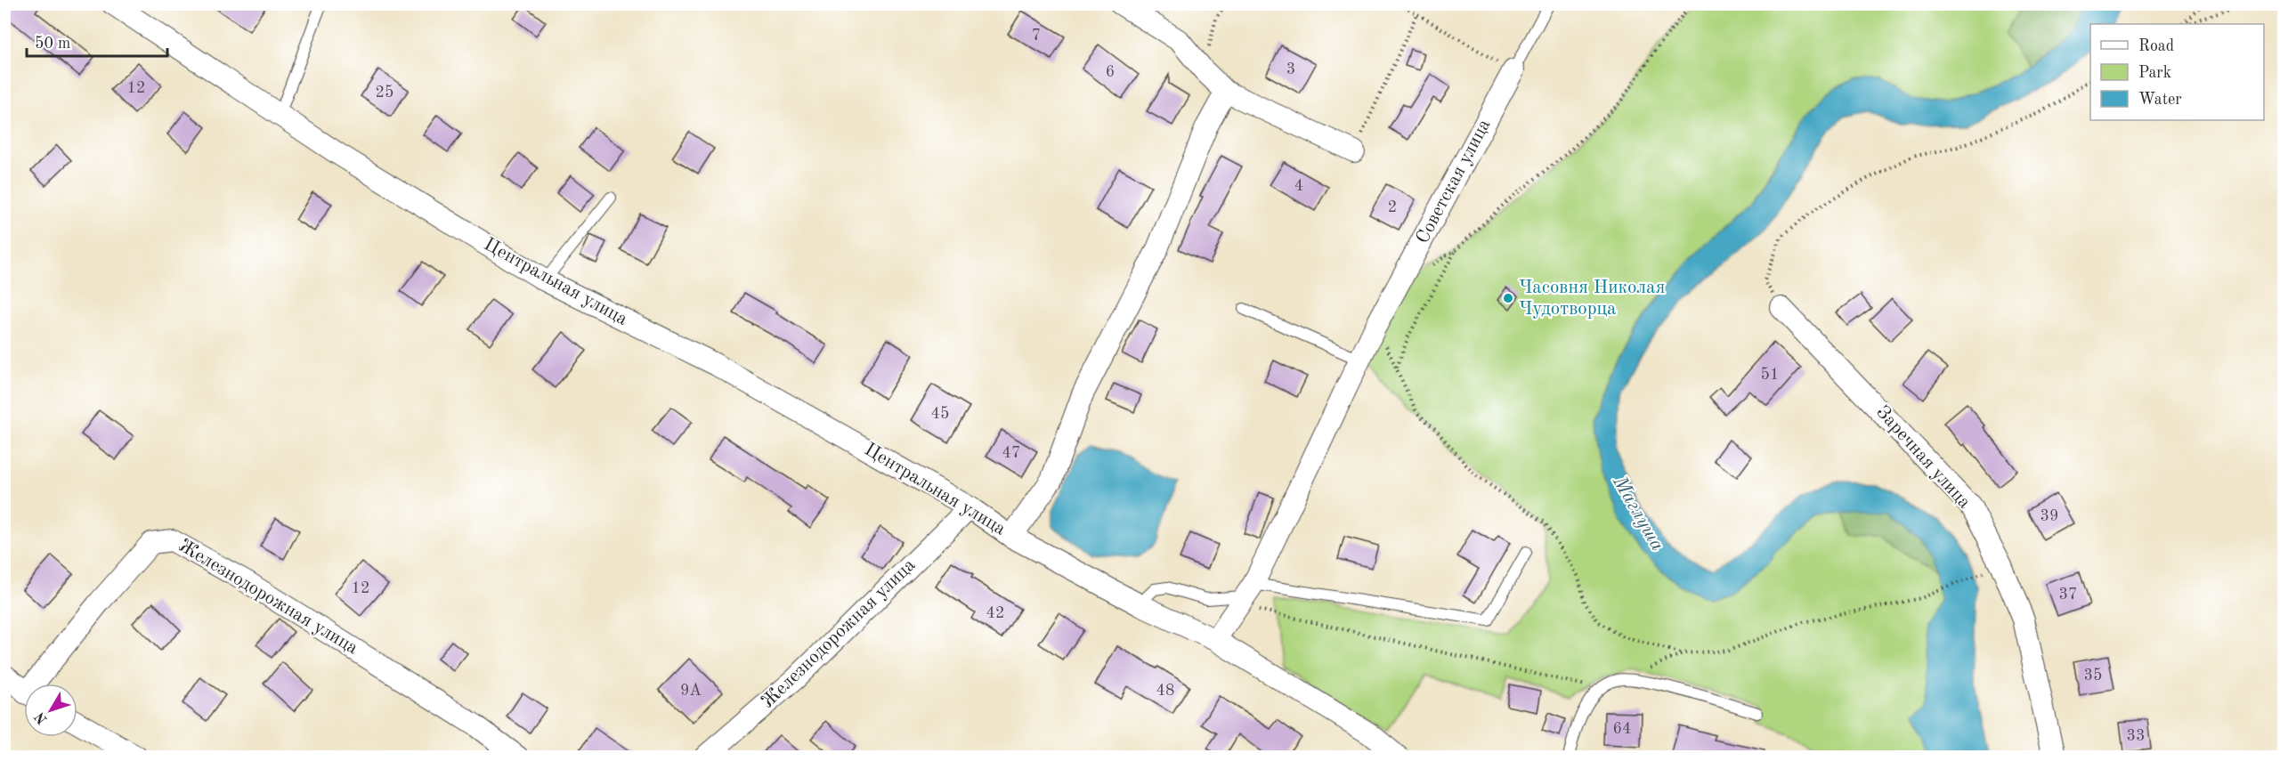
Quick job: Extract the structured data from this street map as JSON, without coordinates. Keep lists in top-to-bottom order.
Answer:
{
  "streets": {
    "street": [
      "Советская улица",
      "Центральная улица",
      "Заречная улица",
      "Железнодорожная улица"
    ]
  },
  "crossings": [
    ["Центральная улица", "Железнодорожная улица"]
  ],
  "water": ["Маглуша"],
  "places": ["Часовня Николая Чудотворца"],
  "house_numbers": [
    "7",
    "3",
    "6",
    "12",
    "25",
    "4",
    "2",
    "51",
    "45",
    "47",
    "39",
    "12",
    "37",
    "42",
    "35",
    "9А",
    "48",
    "64",
    "33"
  ],
  "legend": ["Road", "Park", "Water"],
  "scale_bar": "50 m",
  "north": "bottom left"
}
